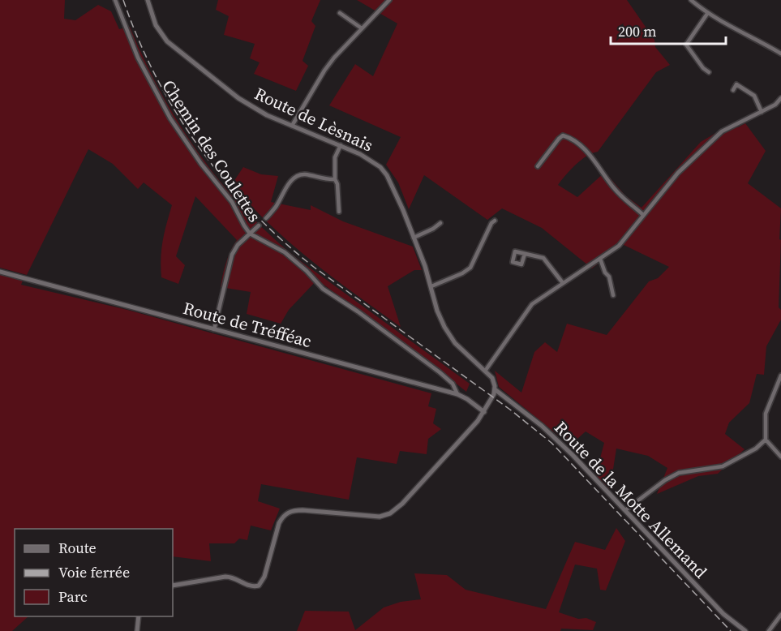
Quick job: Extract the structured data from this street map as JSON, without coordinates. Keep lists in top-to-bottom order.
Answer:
{
  "streets": {
    "street": [
      "Route de Lèsnais",
      "Chemin des Coulettes",
      "Route de Tréfféac",
      "Route de la Motte Allemand"
    ]
  },
  "crossings": [
    ["Route de Lèsnais", "Route de la Motte Allemand"],
    ["Chemin des Coulettes", "Route de Tréfféac"]
  ],
  "legend": ["Route", "Voie ferrée", "Parc"],
  "scale_bar": "200 m"
}
